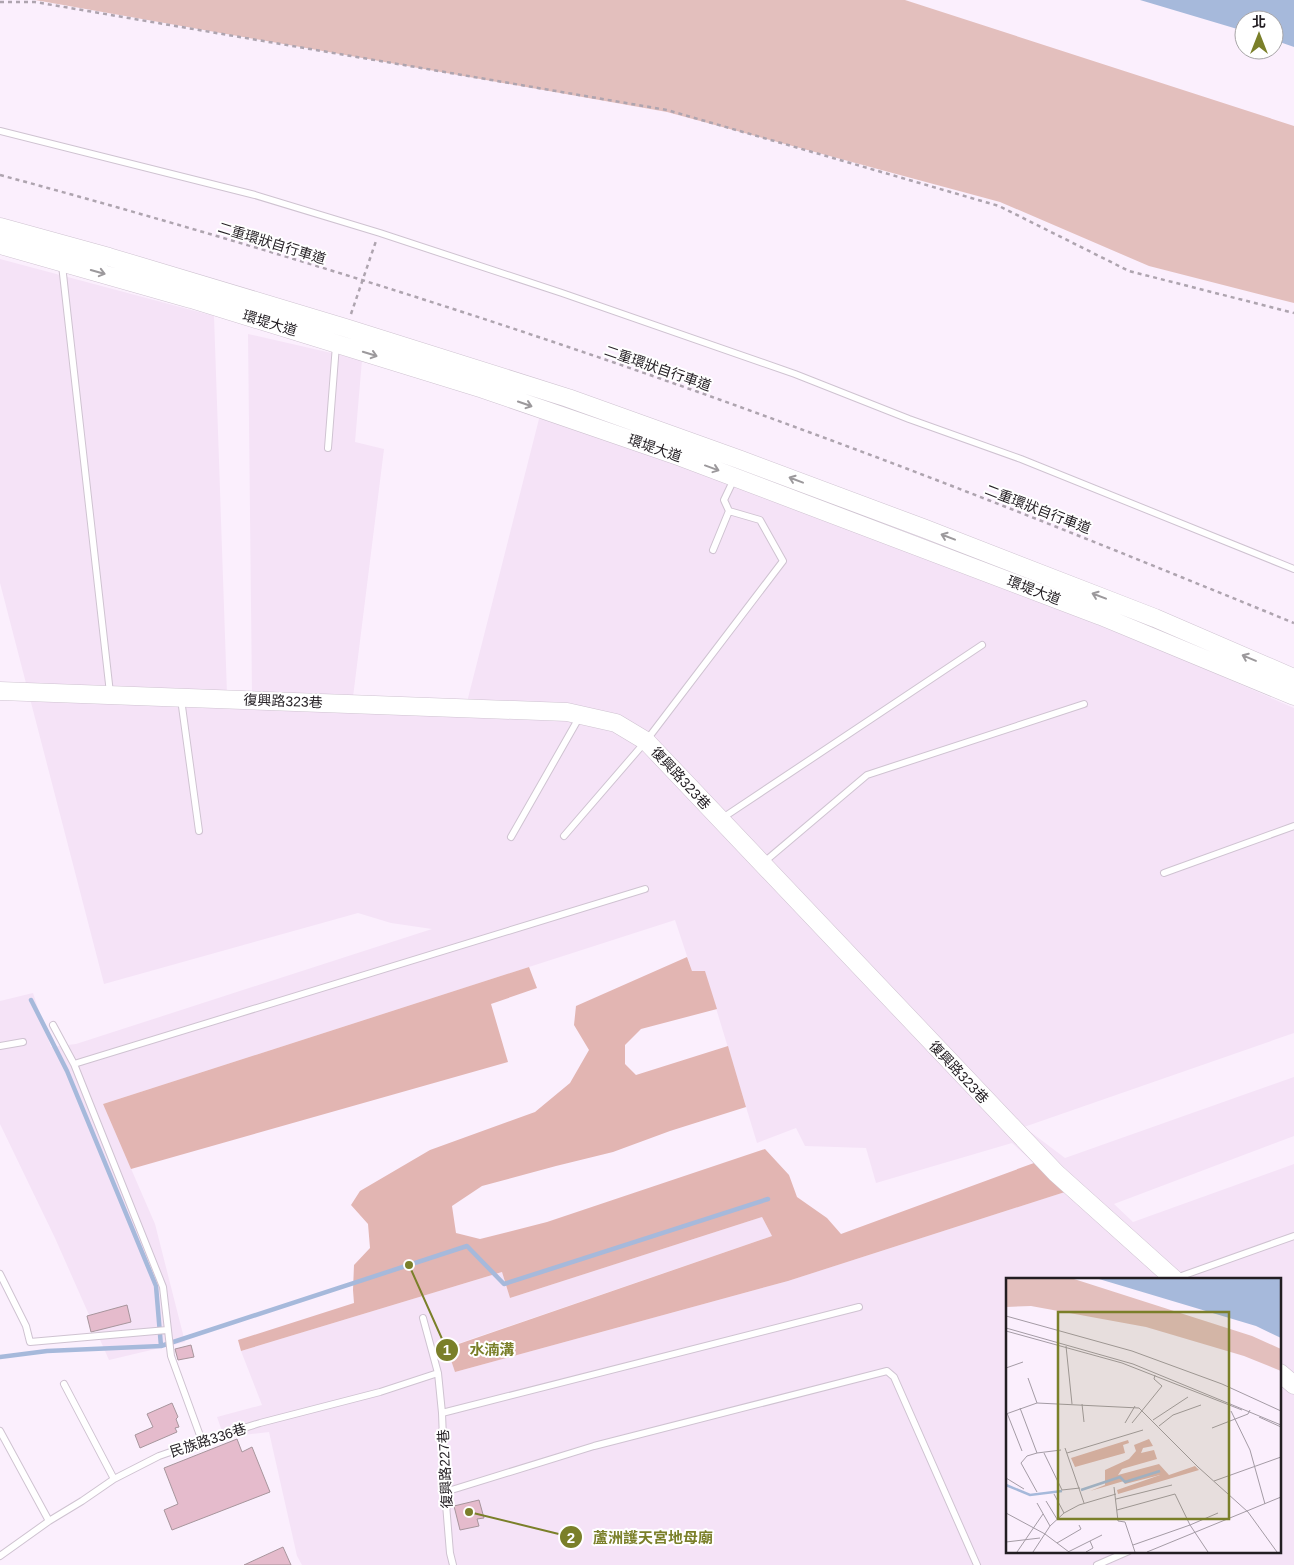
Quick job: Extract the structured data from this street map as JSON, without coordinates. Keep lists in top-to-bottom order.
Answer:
{
  "streets": {
    "street": ["環堤大道", "復興路323巷"],
    "lane": ["民族路336巷", "復興路227巷"],
    "path": ["二重環狀自行車道"]
  },
  "crossings": [
    ["民族路336巷", "復興路227巷"]
  ],
  "places": ["水湳溝", "蘆洲護天宮地母廟"],
  "north": "top"
}
